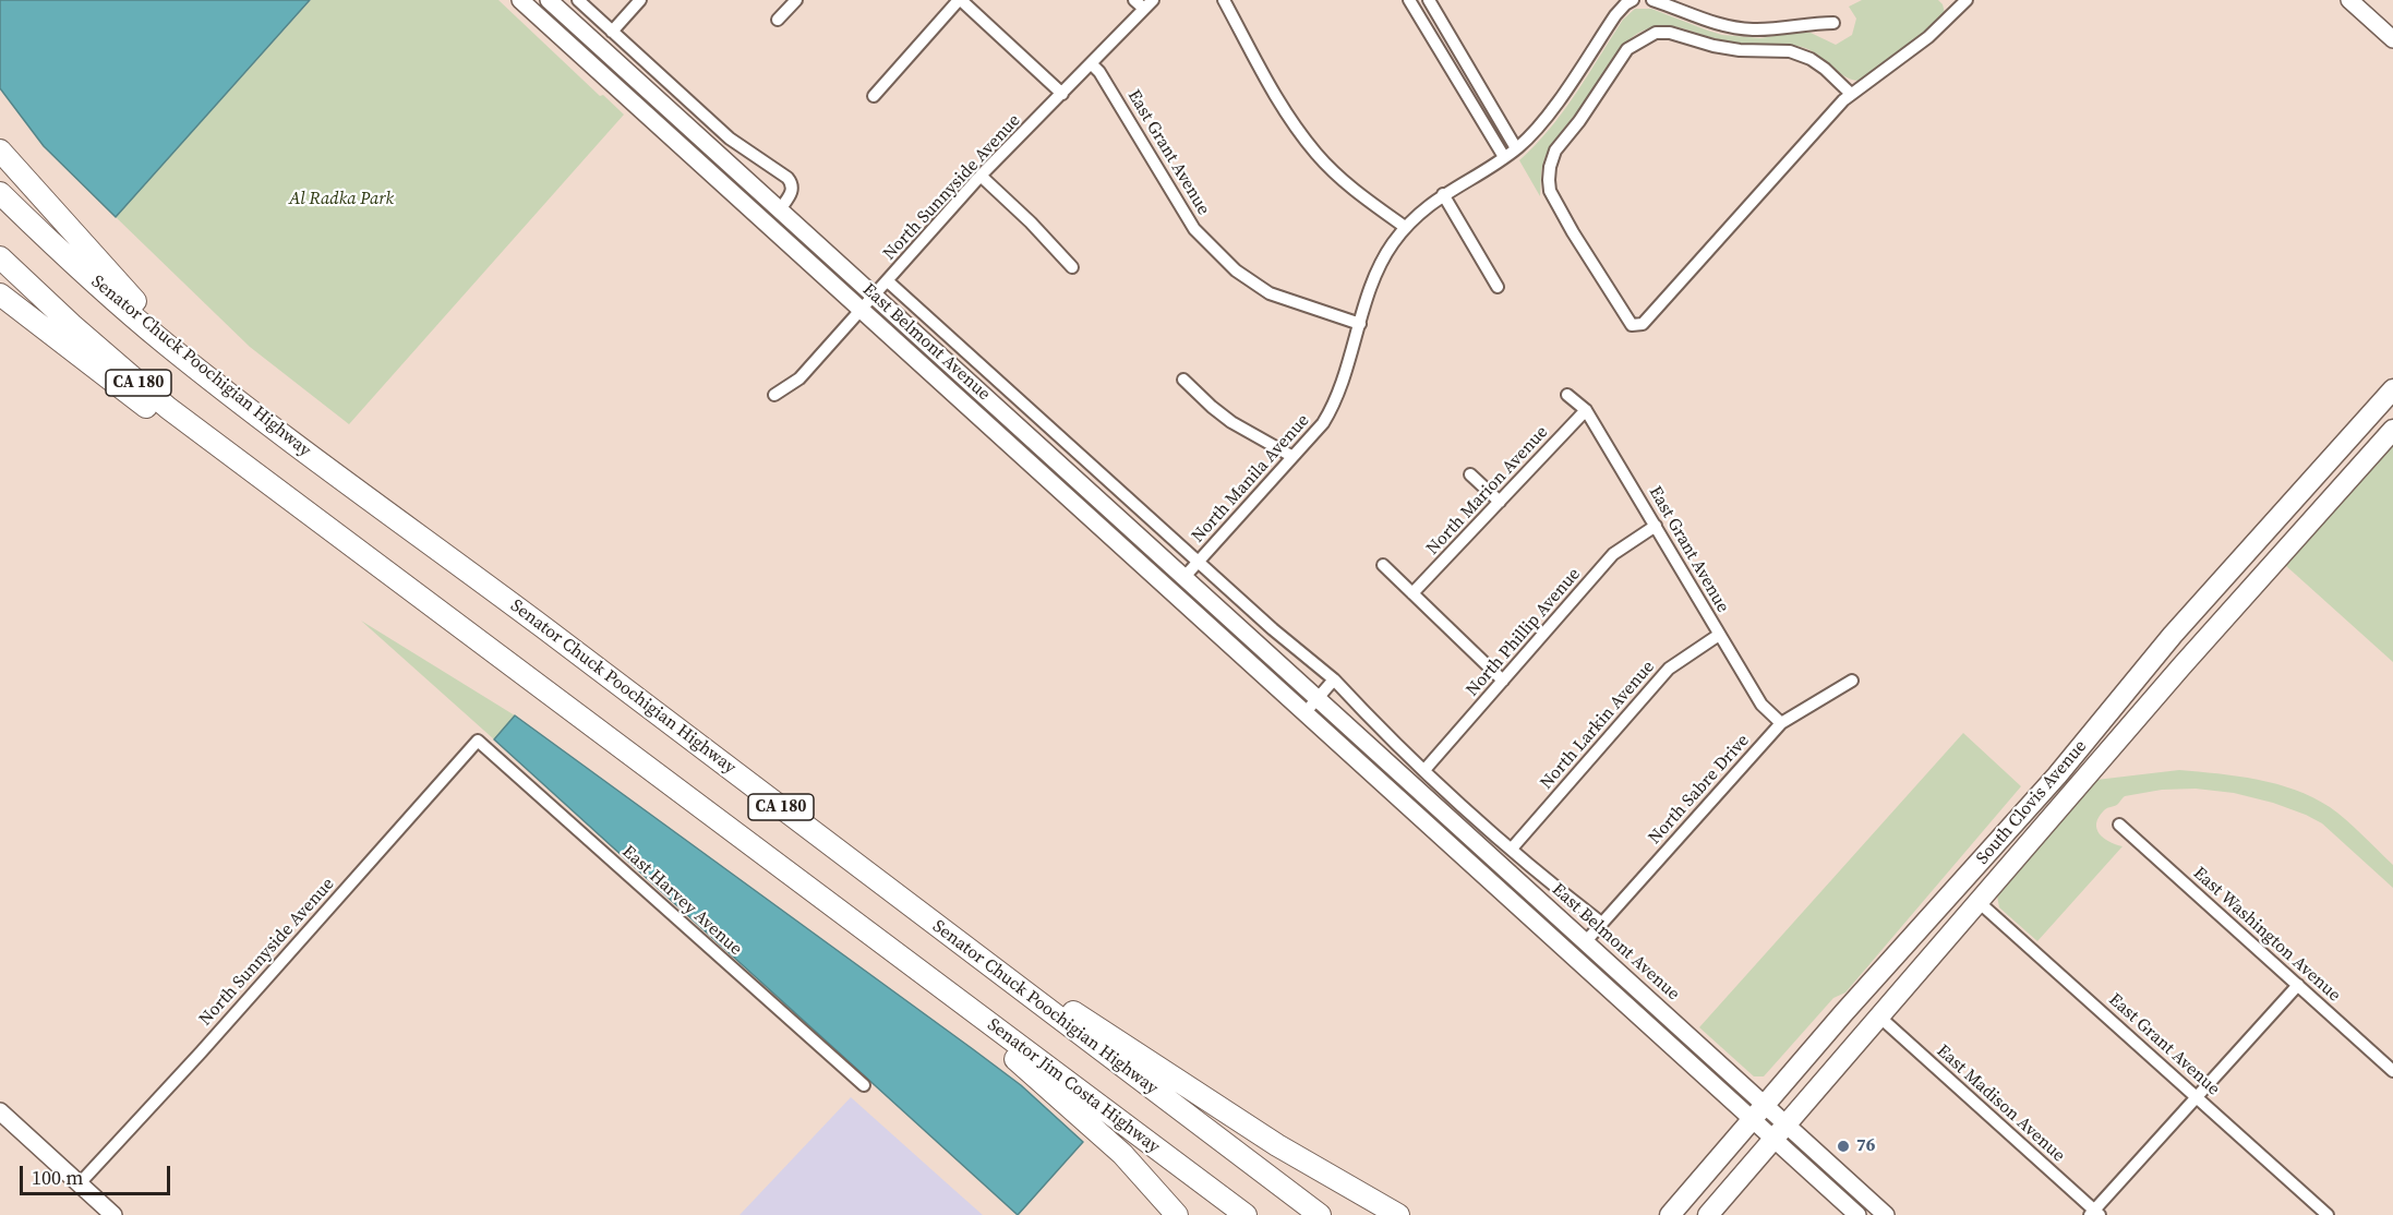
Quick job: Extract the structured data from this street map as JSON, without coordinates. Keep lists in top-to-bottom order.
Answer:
{
  "streets": {
    "highway": ["Senator Chuck Poochigian Highway", "CA 180", "Senator Jim Costa Highway"],
    "main road": ["South Clovis Avenue"],
    "street": [
      "East Grant Avenue",
      "North Sunnyside Avenue",
      "East Belmont Avenue",
      "North Manila Avenue",
      "North Marion Avenue",
      "North Phillip Avenue",
      "North Larkin Avenue",
      "North Sabre Drive",
      "East Harvey Avenue",
      "East Washington Avenue",
      "East Madison Avenue"
    ]
  },
  "crossings": [
    ["East Grant Avenue", "North Sunnyside Avenue"],
    ["East Grant Avenue", "North Manila Avenue"],
    ["East Grant Avenue", "North Marion Avenue"],
    ["East Grant Avenue", "North Phillip Avenue"],
    ["East Grant Avenue", "North Larkin Avenue"],
    ["East Grant Avenue", "North Sabre Drive"],
    ["East Grant Avenue", "South Clovis Avenue"],
    ["North Sunnyside Avenue", "East Belmont Avenue"],
    ["North Sunnyside Avenue", "East Harvey Avenue"],
    ["East Belmont Avenue", "North Manila Avenue"],
    ["East Belmont Avenue", "North Phillip Avenue"],
    ["East Belmont Avenue", "North Larkin Avenue"],
    ["East Belmont Avenue", "North Sabre Drive"],
    ["East Belmont Avenue", "South Clovis Avenue"],
    ["CA 180", "Senator Jim Costa Highway"],
    ["South Clovis Avenue", "East Madison Avenue"]
  ],
  "parks": ["Al Radka Park"],
  "places": ["76"],
  "scale_bar": "100 m"
}
